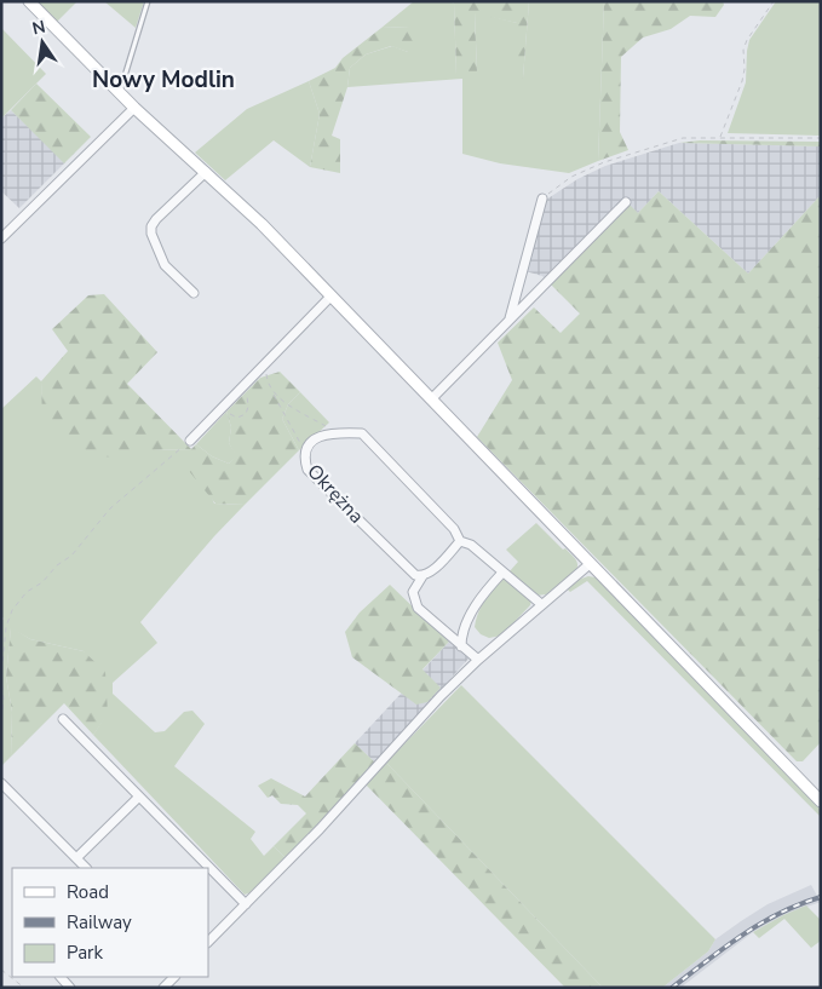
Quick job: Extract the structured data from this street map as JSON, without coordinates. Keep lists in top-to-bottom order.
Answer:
{
  "streets": {
    "street": ["Okrężna"]
  },
  "districts": ["Nowy Modlin"],
  "legend": ["Road", "Railway", "Park"],
  "north": "top"
}
